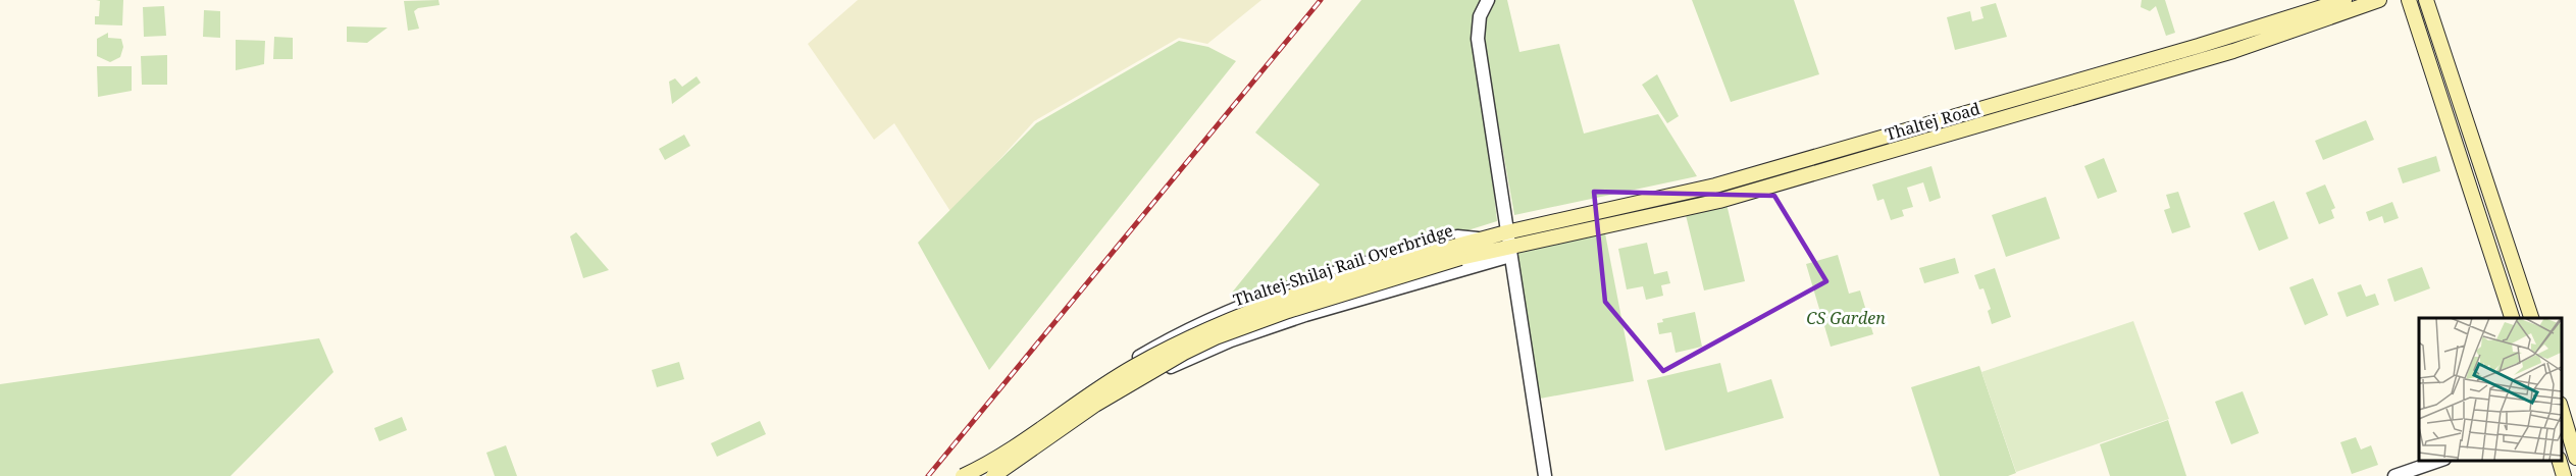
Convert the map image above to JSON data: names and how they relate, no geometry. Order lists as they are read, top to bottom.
{
  "streets": {
    "main road": ["Thaltej Road", "Thaltej-Shilaj Rail Overbridge"]
  },
  "crossings": [
    ["Thaltej Road", "Thaltej-Shilaj Rail Overbridge"]
  ],
  "parks": ["CS Garden"]
}
